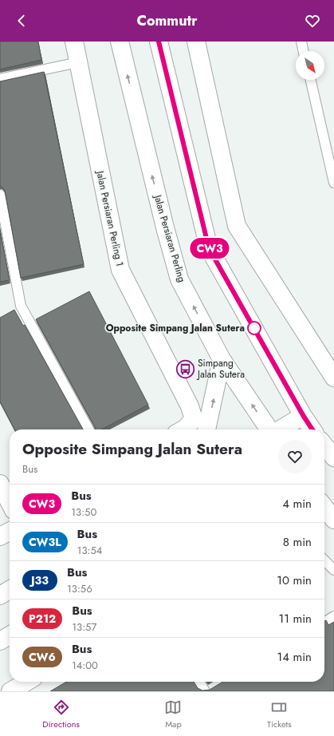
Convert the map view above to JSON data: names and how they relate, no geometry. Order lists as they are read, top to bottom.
{
  "streets": {
    "main road": ["Jalan Persiaran Perling 1", "Jalan Persiaran Perling"]
  },
  "places": {
    "other": ["Opposite Simpang Jalan Sutera"],
    "bus stop": ["Simpang Jalan Sutera"]
  },
  "lines": ["bus line CW3"],
  "north": "bottom right",
  "page": {
    "header": "Commutr",
    "on_map": "CW3",
    "heading": ["Opposite Simpang Jalan Sutera", "Bus"],
    "list": [
      {
        "mark": "CW3",
        "name": "Bus",
        "note": "13:50",
        "value": "4 min"
      },
      {
        "mark": "CW3L",
        "name": "Bus",
        "note": "13:54",
        "value": "8 min"
      },
      {
        "mark": "J33",
        "name": "Bus",
        "note": "13:56",
        "value": "10 min"
      },
      {
        "mark": "P212",
        "name": "Bus",
        "note": "13:57",
        "value": "11 min"
      },
      {
        "mark": "CW6",
        "name": "Bus",
        "note": "14:00",
        "value": "14 min"
      }
    ],
    "tabs": ["Directions", "Map", "Tickets"]
  }
}
